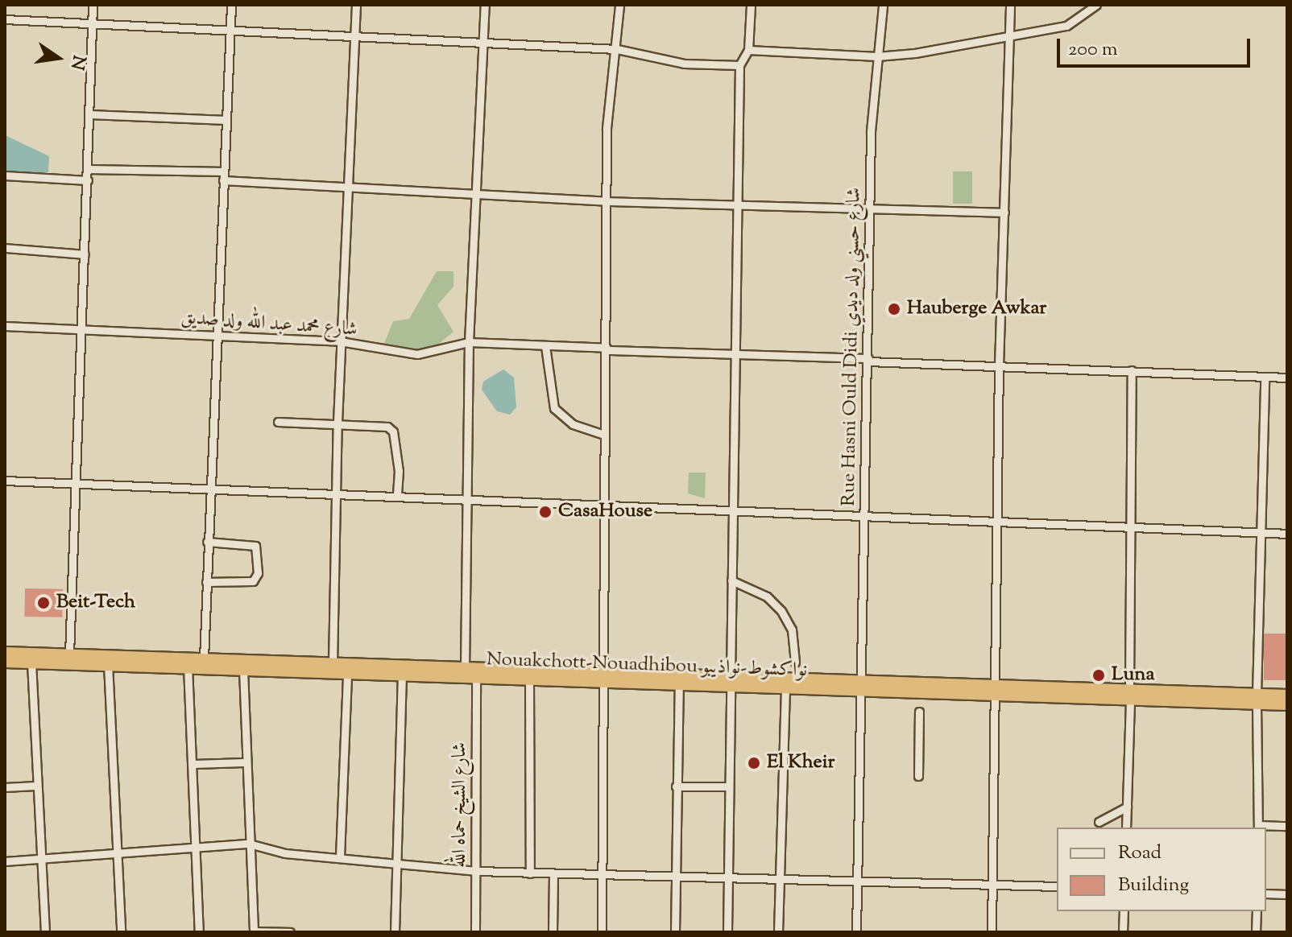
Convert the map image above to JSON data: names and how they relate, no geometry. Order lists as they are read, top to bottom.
{
  "streets": {
    "highway": ["Nouakchott-Nouadhibou نواكشوط-نواذيبو"],
    "street": ["شارع محمد عبد الله ولد صديق", "Rue Hasni Ould Didi شارع حسني ولد ديدي", "شارع الشيخ حماه الله"]
  },
  "crossings": [
    ["شارع محمد عبد الله ولد صديق", "Rue Hasni Ould Didi شارع حسني ولد ديدي"],
    ["Rue Hasni Ould Didi شارع حسني ولد ديدي", "Nouakchott-Nouadhibou نواكشوط-نواذيبو"],
    ["Nouakchott-Nouadhibou نواكشوط-نواذيبو", "شارع الشيخ حماه الله"]
  ],
  "places": [
    "Hauberge Awkar",
    "CasaHouse",
    "Beit-Tech",
    "Luna",
    "El Kheir"
  ],
  "legend": ["Road", "Building"],
  "scale_bar": "200 m",
  "north": "right"
}
